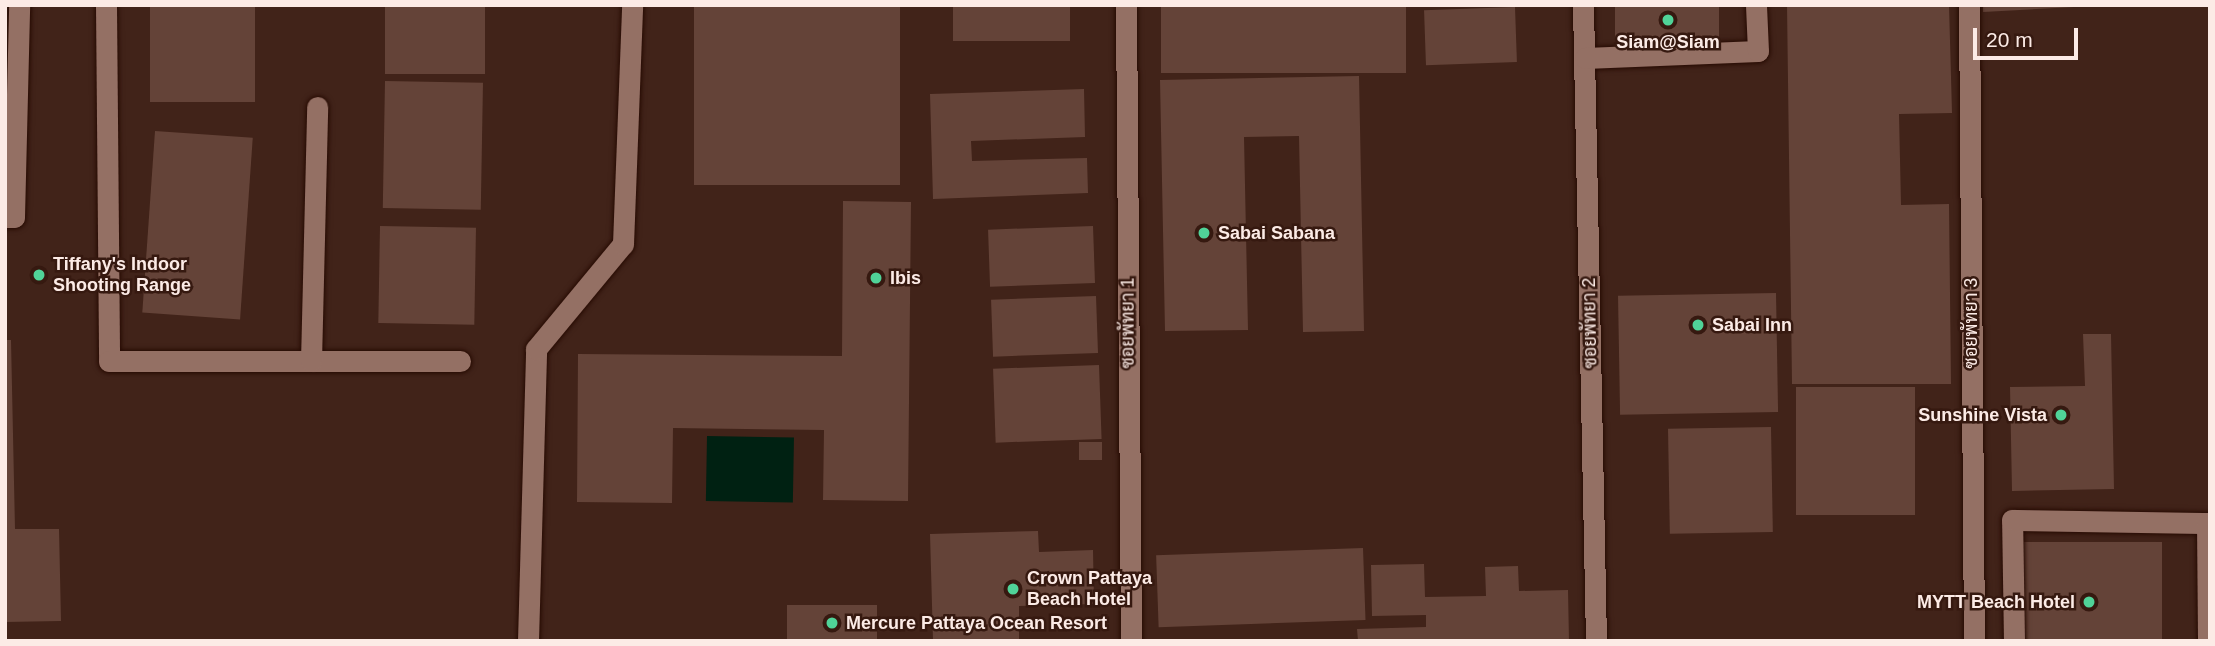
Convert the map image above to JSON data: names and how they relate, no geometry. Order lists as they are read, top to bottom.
{
  "streets": {
    "street": ["ซอยพัทยา 1", "ซอยพัทยา 2", "ซอยพัทยา 3"]
  },
  "places": [
    "Siam@Siam",
    "Sabai Sabana",
    "Tiffany's Indoor Shooting Range",
    "Ibis",
    "Sabai Inn",
    "Sunshine Vista",
    "Crown Pattaya Beach Hotel",
    "MYTT Beach Hotel",
    "Mercure Pattaya Ocean Resort"
  ],
  "scale_bar": "20 m"
}
